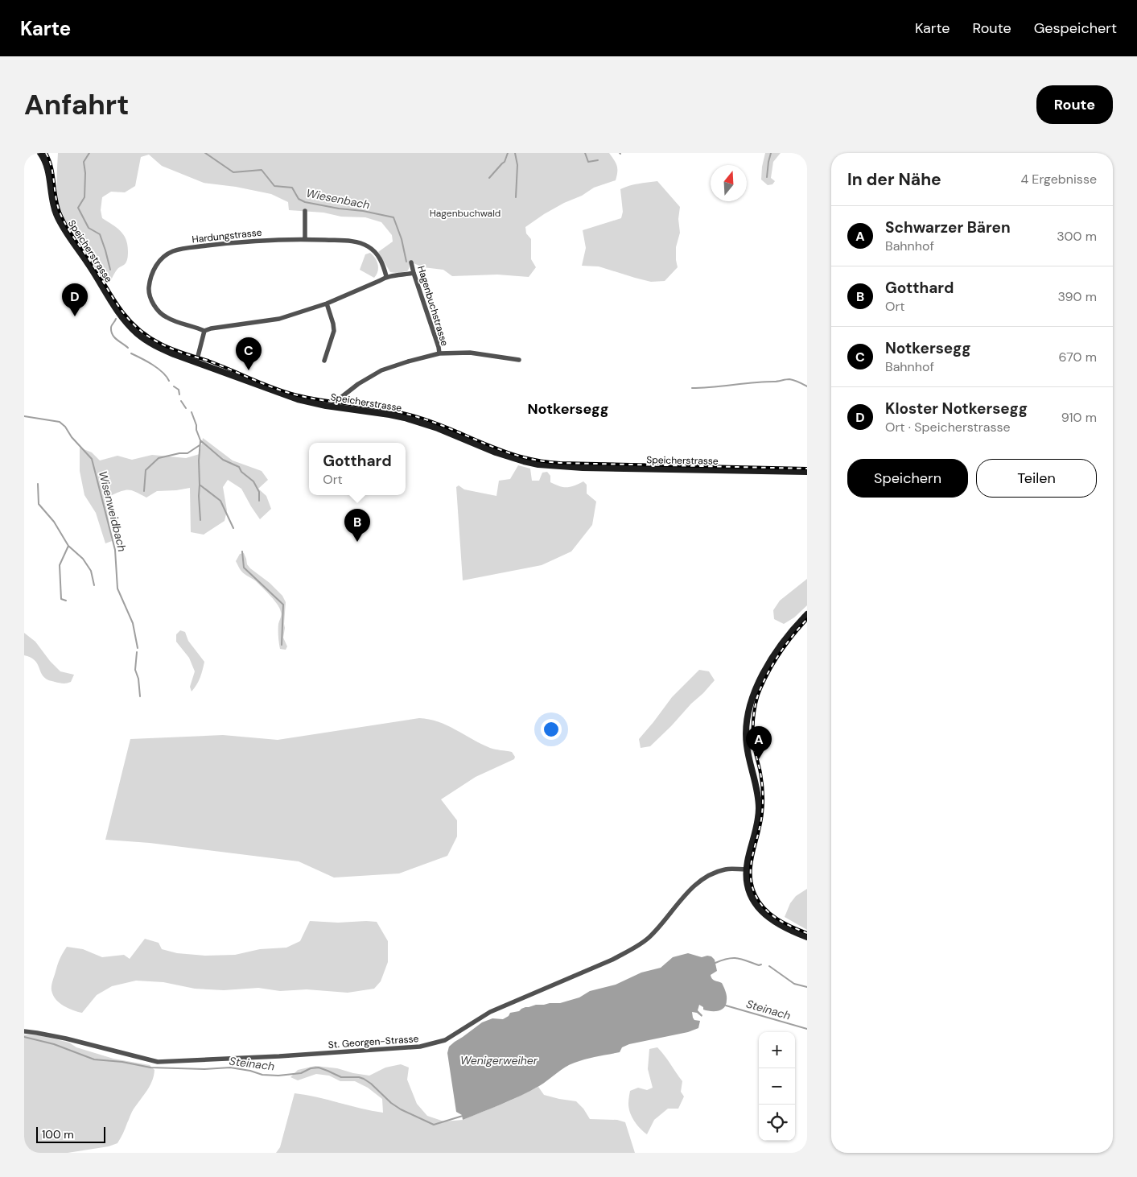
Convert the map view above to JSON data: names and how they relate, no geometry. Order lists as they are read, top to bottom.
{
  "streets": {
    "main road": ["Speicherstrasse"],
    "street": ["Hardungstrasse", "Hagenbuchstrasse", "St. Georgen-Strasse"]
  },
  "crossings": [
    ["Hardungstrasse", "Hagenbuchstrasse"]
  ],
  "districts": ["Notkersegg"],
  "water": [
    "Wiesenbach",
    "Wisenweidbach",
    "Steinach",
    "Wenigerweiher"
  ],
  "parks": ["Hagenbuchwald"],
  "scale_bar": "100 m",
  "north": "top",
  "page": {
    "header": "Karte",
    "nav": ["Karte", "Route", "Gespeichert"],
    "buttons": [
      "Route",
      ["Speichern", "Teilen"]
    ],
    "title": "Anfahrt",
    "heading": ["In der Nähe", "4 Ergebnisse"],
    "list": [
      {
        "mark": "A",
        "name": "Schwarzer Bären",
        "note": "Bahnhof",
        "value": "300 m"
      },
      {
        "mark": "B",
        "name": "Gotthard",
        "note": "Ort",
        "value": "390 m"
      },
      {
        "mark": "C",
        "name": "Notkersegg",
        "note": "Bahnhof",
        "value": "670 m"
      },
      {
        "mark": "D",
        "name": "Kloster Notkersegg",
        "note": "Ort · Speicherstrasse",
        "value": "910 m"
      }
    ],
    "pins": [
      "D",
      "C",
      "B",
      "A"
    ],
    "popup": ["Gotthard", "Ort"],
    "map_buttons": ["+", "−"],
    "scale": "100 m"
  }
}
